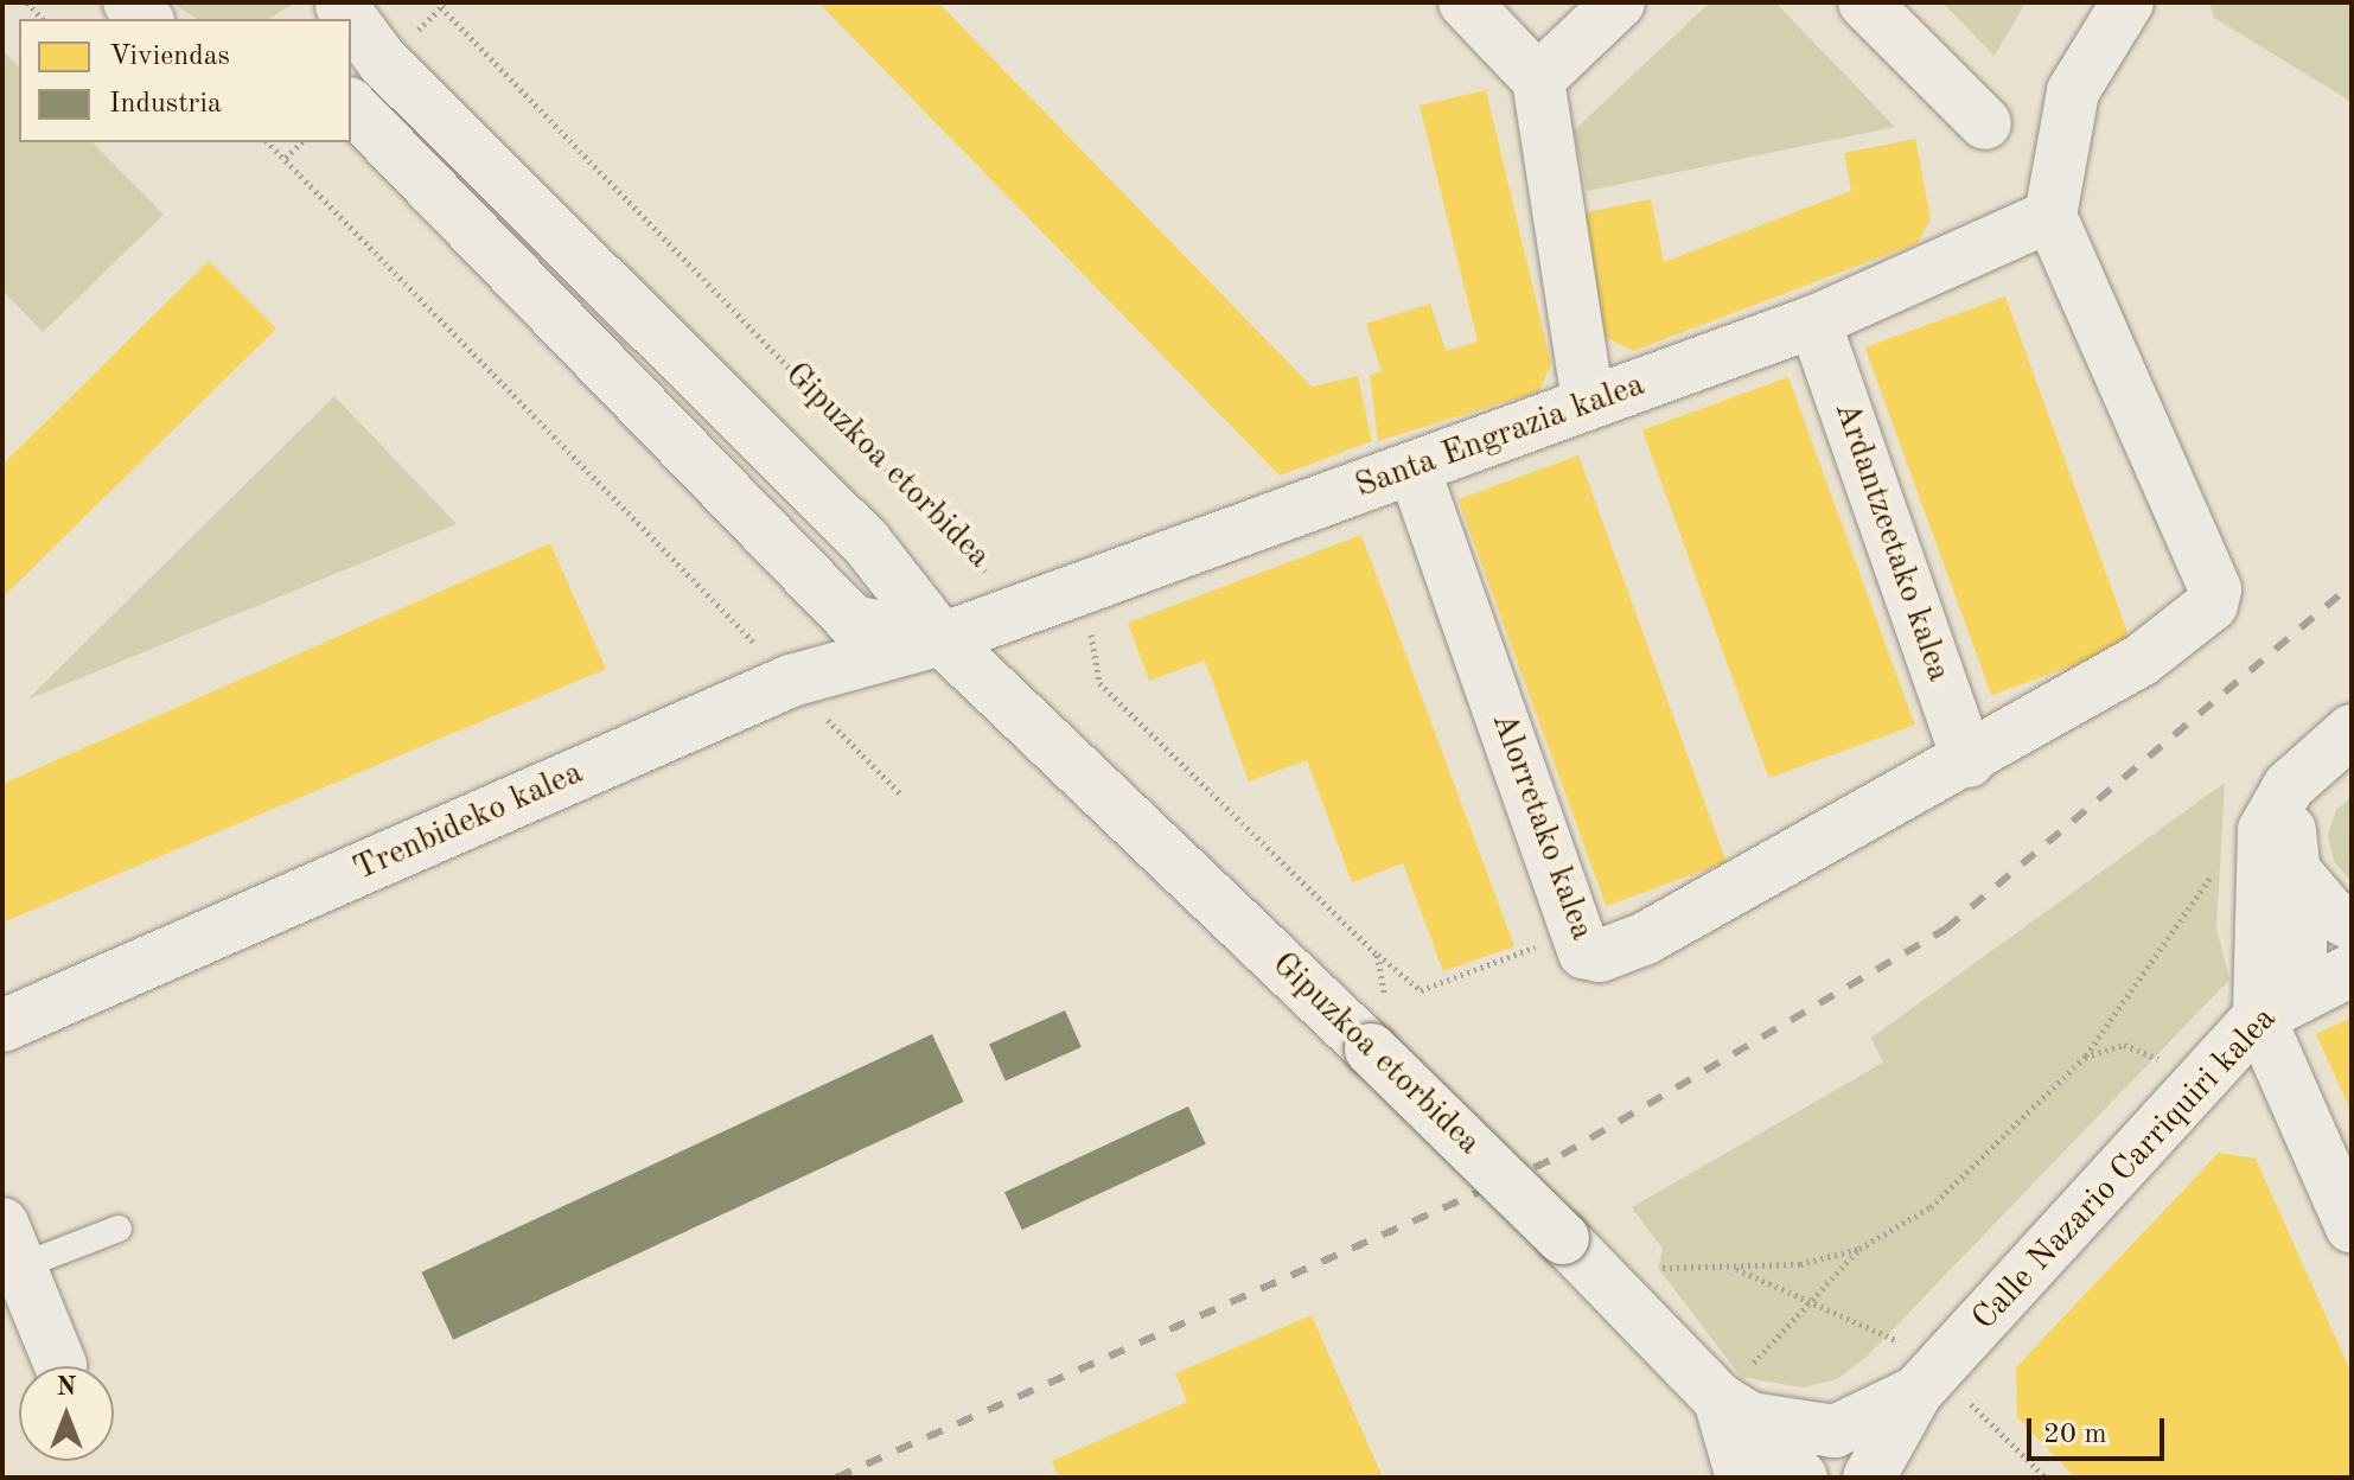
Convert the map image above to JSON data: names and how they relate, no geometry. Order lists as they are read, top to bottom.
{
  "streets": {
    "street": [
      "Santa Engrazia kalea",
      "Gipuzkoa etorbidea",
      "Ardantzeetako kalea",
      "Trenbideko kalea",
      "Alorretako kalea",
      "Calle Nazario Carriquiri kalea"
    ]
  },
  "crossings": [
    ["Santa Engrazia kalea", "Gipuzkoa etorbidea"],
    ["Santa Engrazia kalea", "Ardantzeetako kalea"],
    ["Santa Engrazia kalea", "Trenbideko kalea"],
    ["Santa Engrazia kalea", "Alorretako kalea"],
    ["Gipuzkoa etorbidea", "Trenbideko kalea"],
    ["Gipuzkoa etorbidea", "Calle Nazario Carriquiri kalea"],
    ["Ardantzeetako kalea", "Alorretako kalea"]
  ],
  "legend": ["Viviendas", "Industria"],
  "scale_bar": "20 m",
  "north": "top"
}
